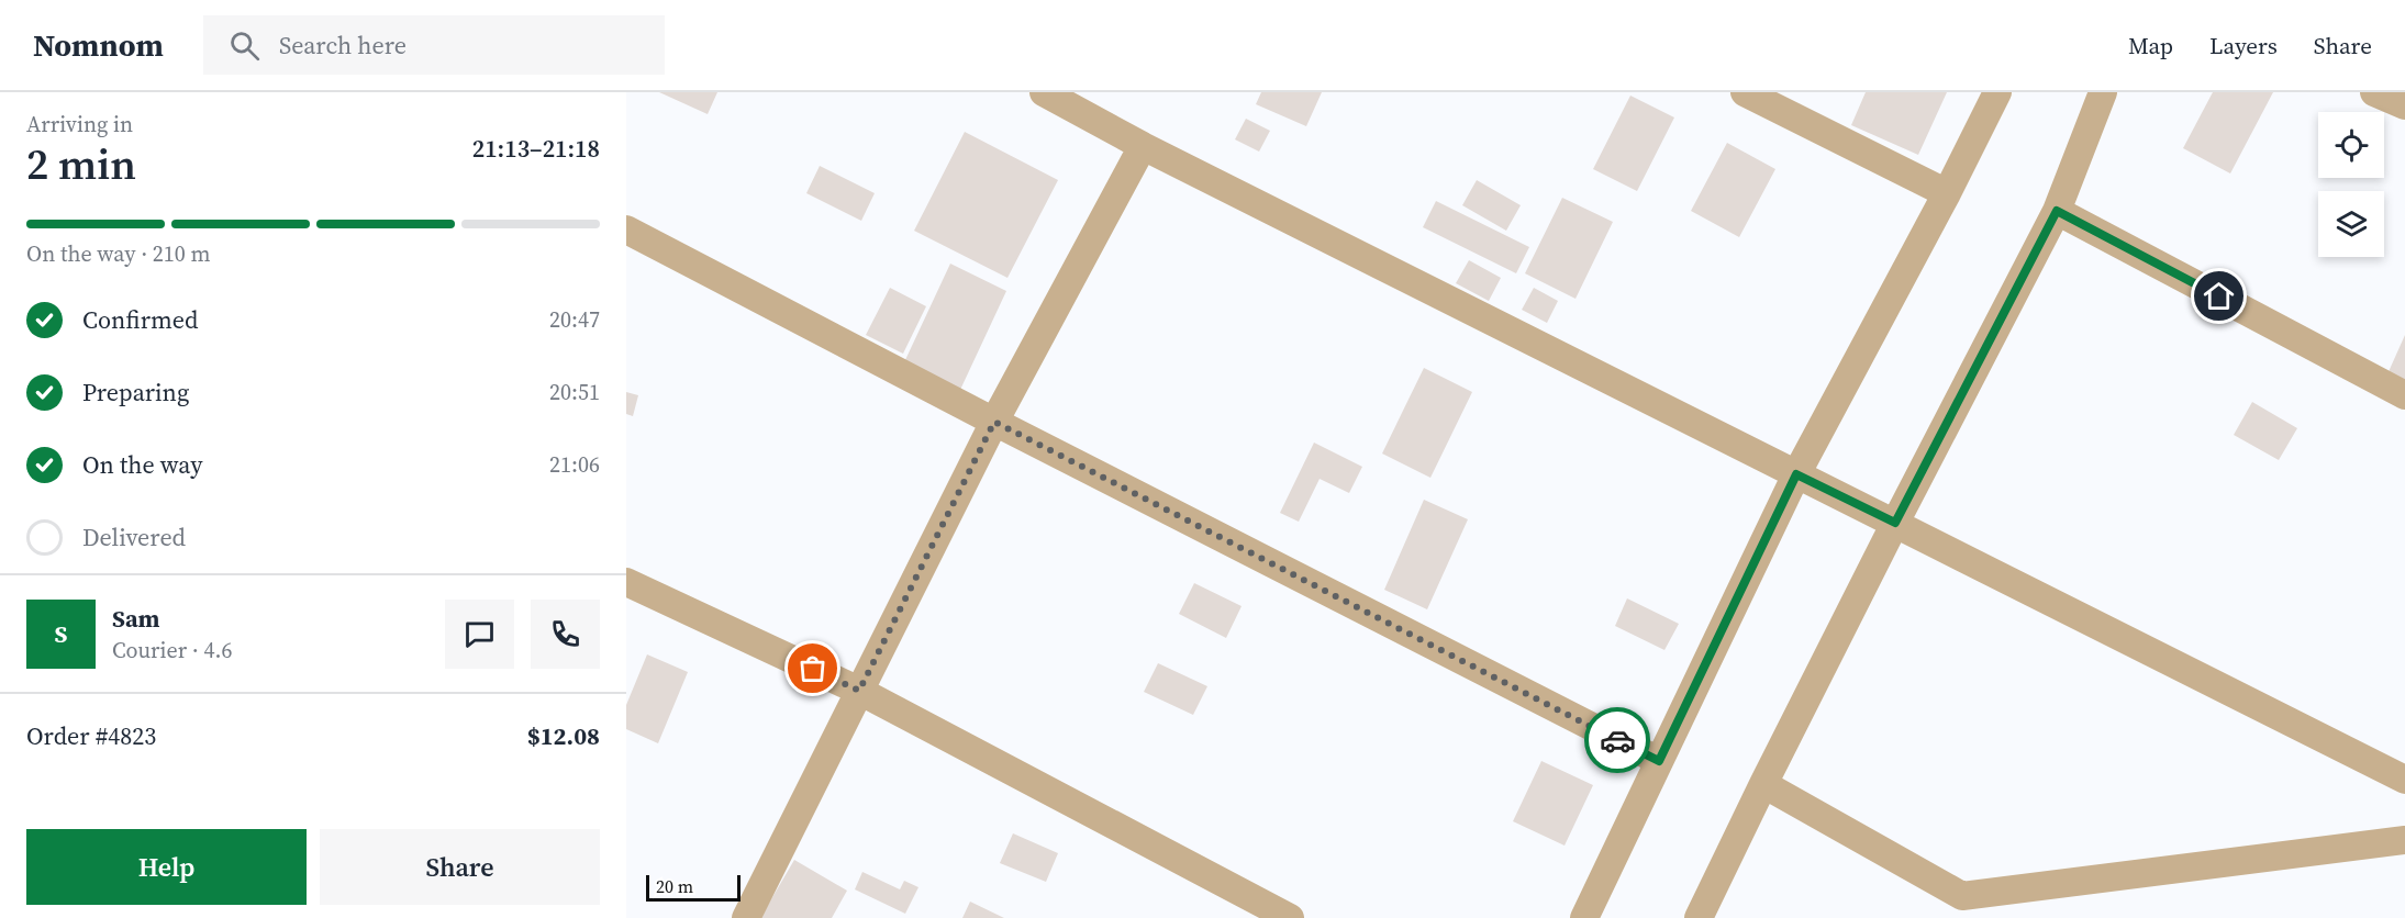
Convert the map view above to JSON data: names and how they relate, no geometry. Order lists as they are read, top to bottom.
{
  "scale_bar": "20 m",
  "page": {
    "header": "Nomnom",
    "search": "Search here",
    "nav": ["Map", "Layers", "Share"],
    "heading": ["2 min", "Arriving in", "21:13–21:18"],
    "panel": [
      "Sam",
      "Courier · 4.6",
      "Order #4823",
      "$12.08"
    ],
    "bar": "On the way · 210 m",
    "list": [
      ["Confirmed", "20:47"],
      ["Preparing", "20:51"],
      ["On the way", "21:06"],
      "Delivered"
    ],
    "round": "S",
    "buttons": ["Help", "Share"],
    "scale": "20 m"
  }
}
